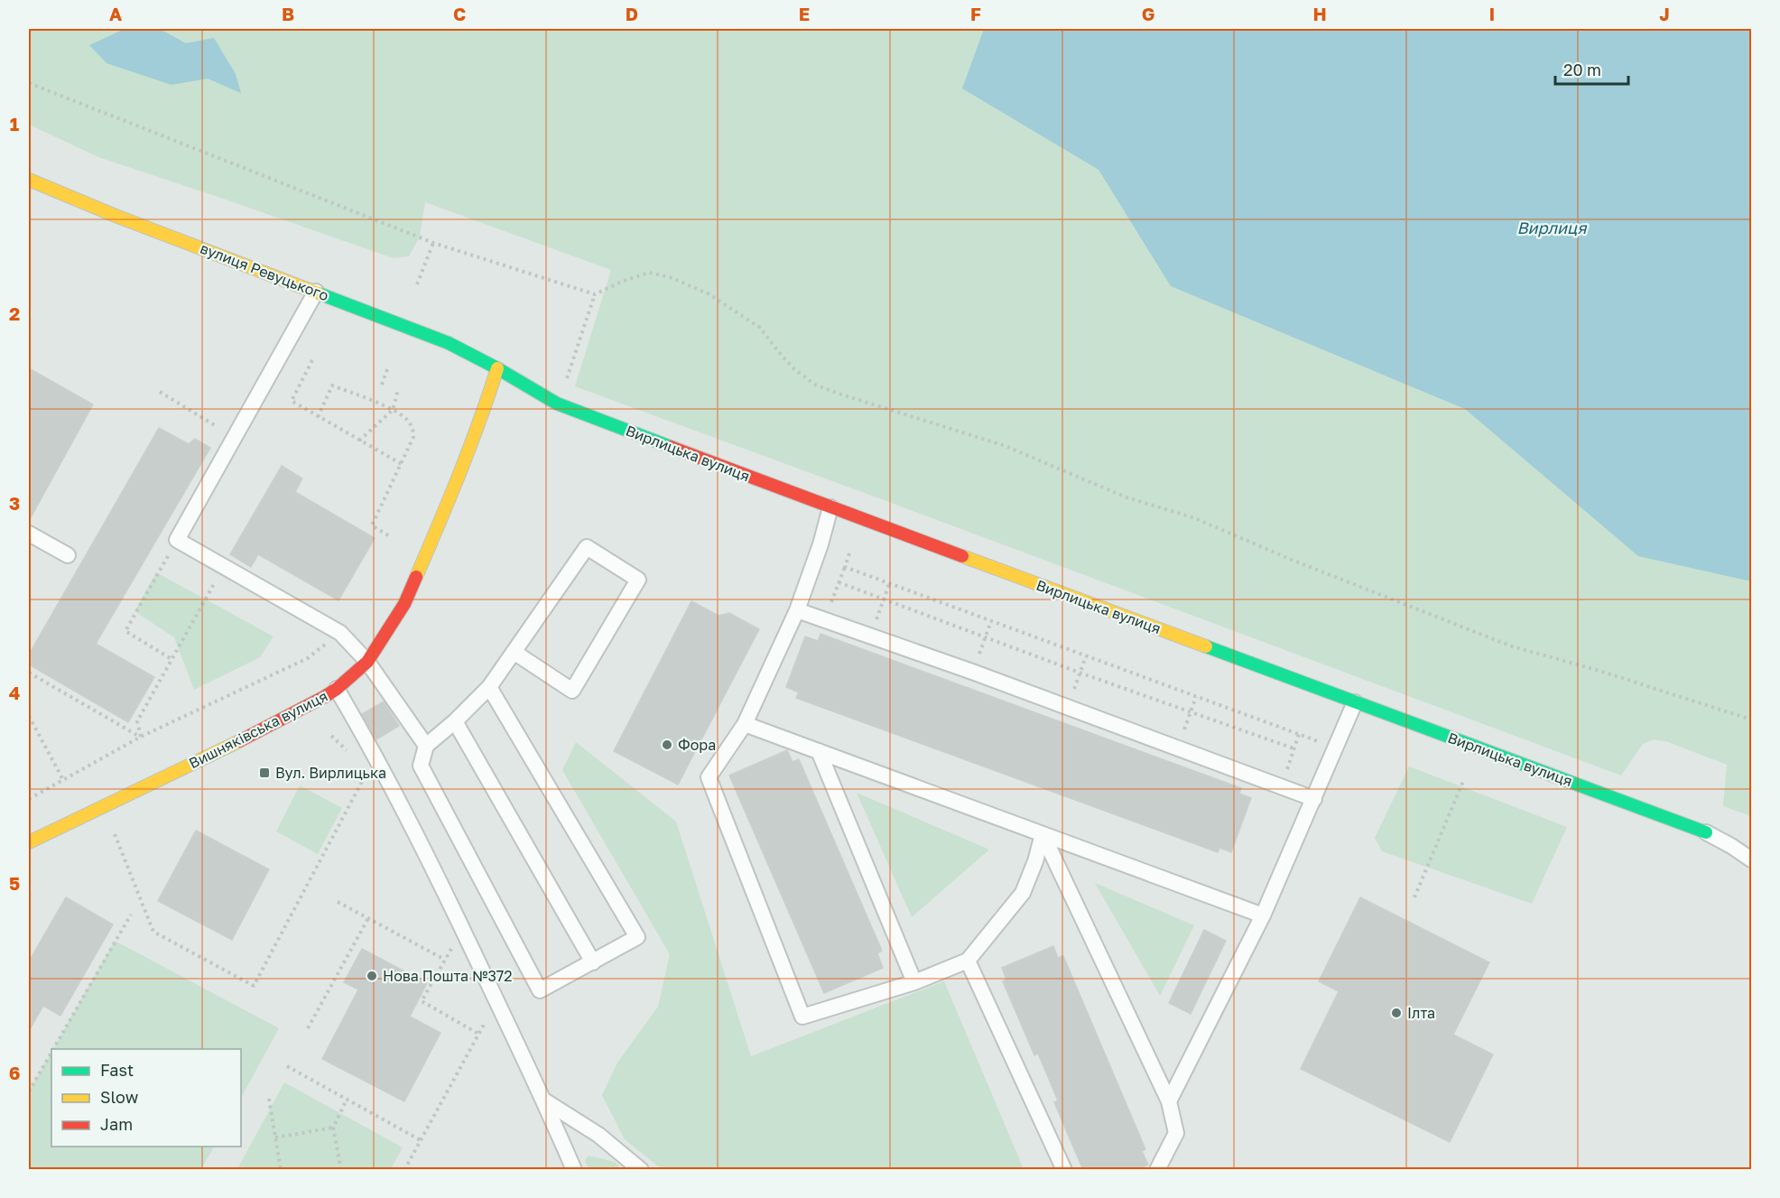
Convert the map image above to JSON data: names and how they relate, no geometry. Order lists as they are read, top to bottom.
{
  "streets": {
    "street": ["вулиця Ревуцького", "Вирлицька вулиця", "Вишняківська вулиця"]
  },
  "crossings": [
    ["вулиця Ревуцького", "Вирлицька вулиця"],
    ["вулиця Ревуцького", "Вишняківська вулиця"],
    ["Вирлицька вулиця", "Вишняківська вулиця"]
  ],
  "water": ["Вирлиця"],
  "places": {
    "other": ["Фора", "Нова Пошта №372", "Ілта"],
    "transit": ["Вул. Вирлицька"]
  },
  "legend": ["Fast", "Slow", "Jam"],
  "scale_bar": "20 m",
  "grid": {
    "columns": [
      "A",
      "B",
      "C",
      "D",
      "E",
      "F",
      "G",
      "H",
      "I",
      "J"
    ],
    "rows": [
      "1",
      "2",
      "3",
      "4",
      "5",
      "6"
    ]
  }
}
